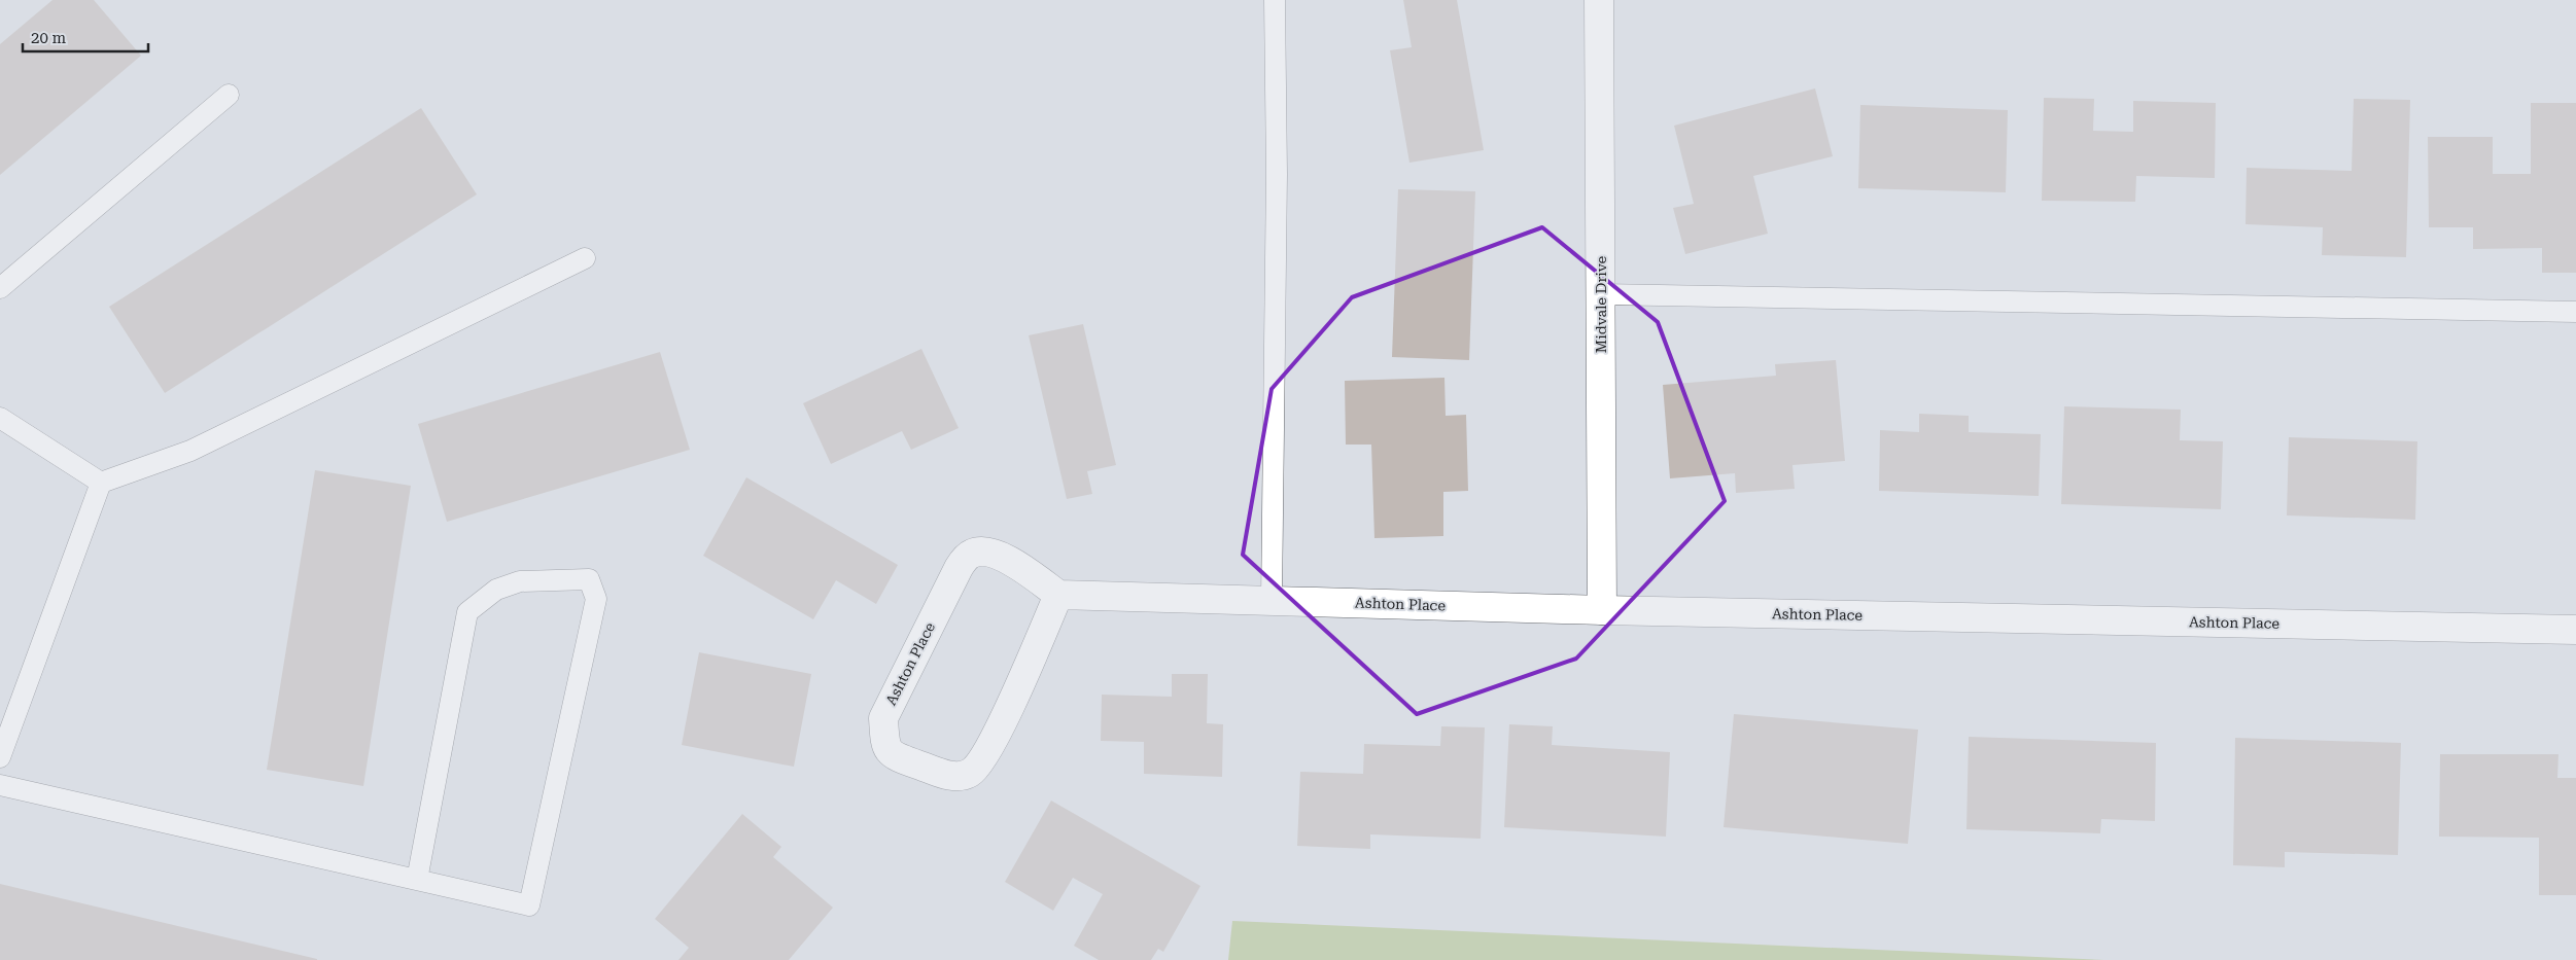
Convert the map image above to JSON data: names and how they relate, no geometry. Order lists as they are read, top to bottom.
{
  "streets": {
    "street": ["Midvale Drive", "Ashton Place"]
  },
  "crossings": [
    ["Midvale Drive", "Ashton Place"]
  ],
  "scale_bar": "20 m"
}
